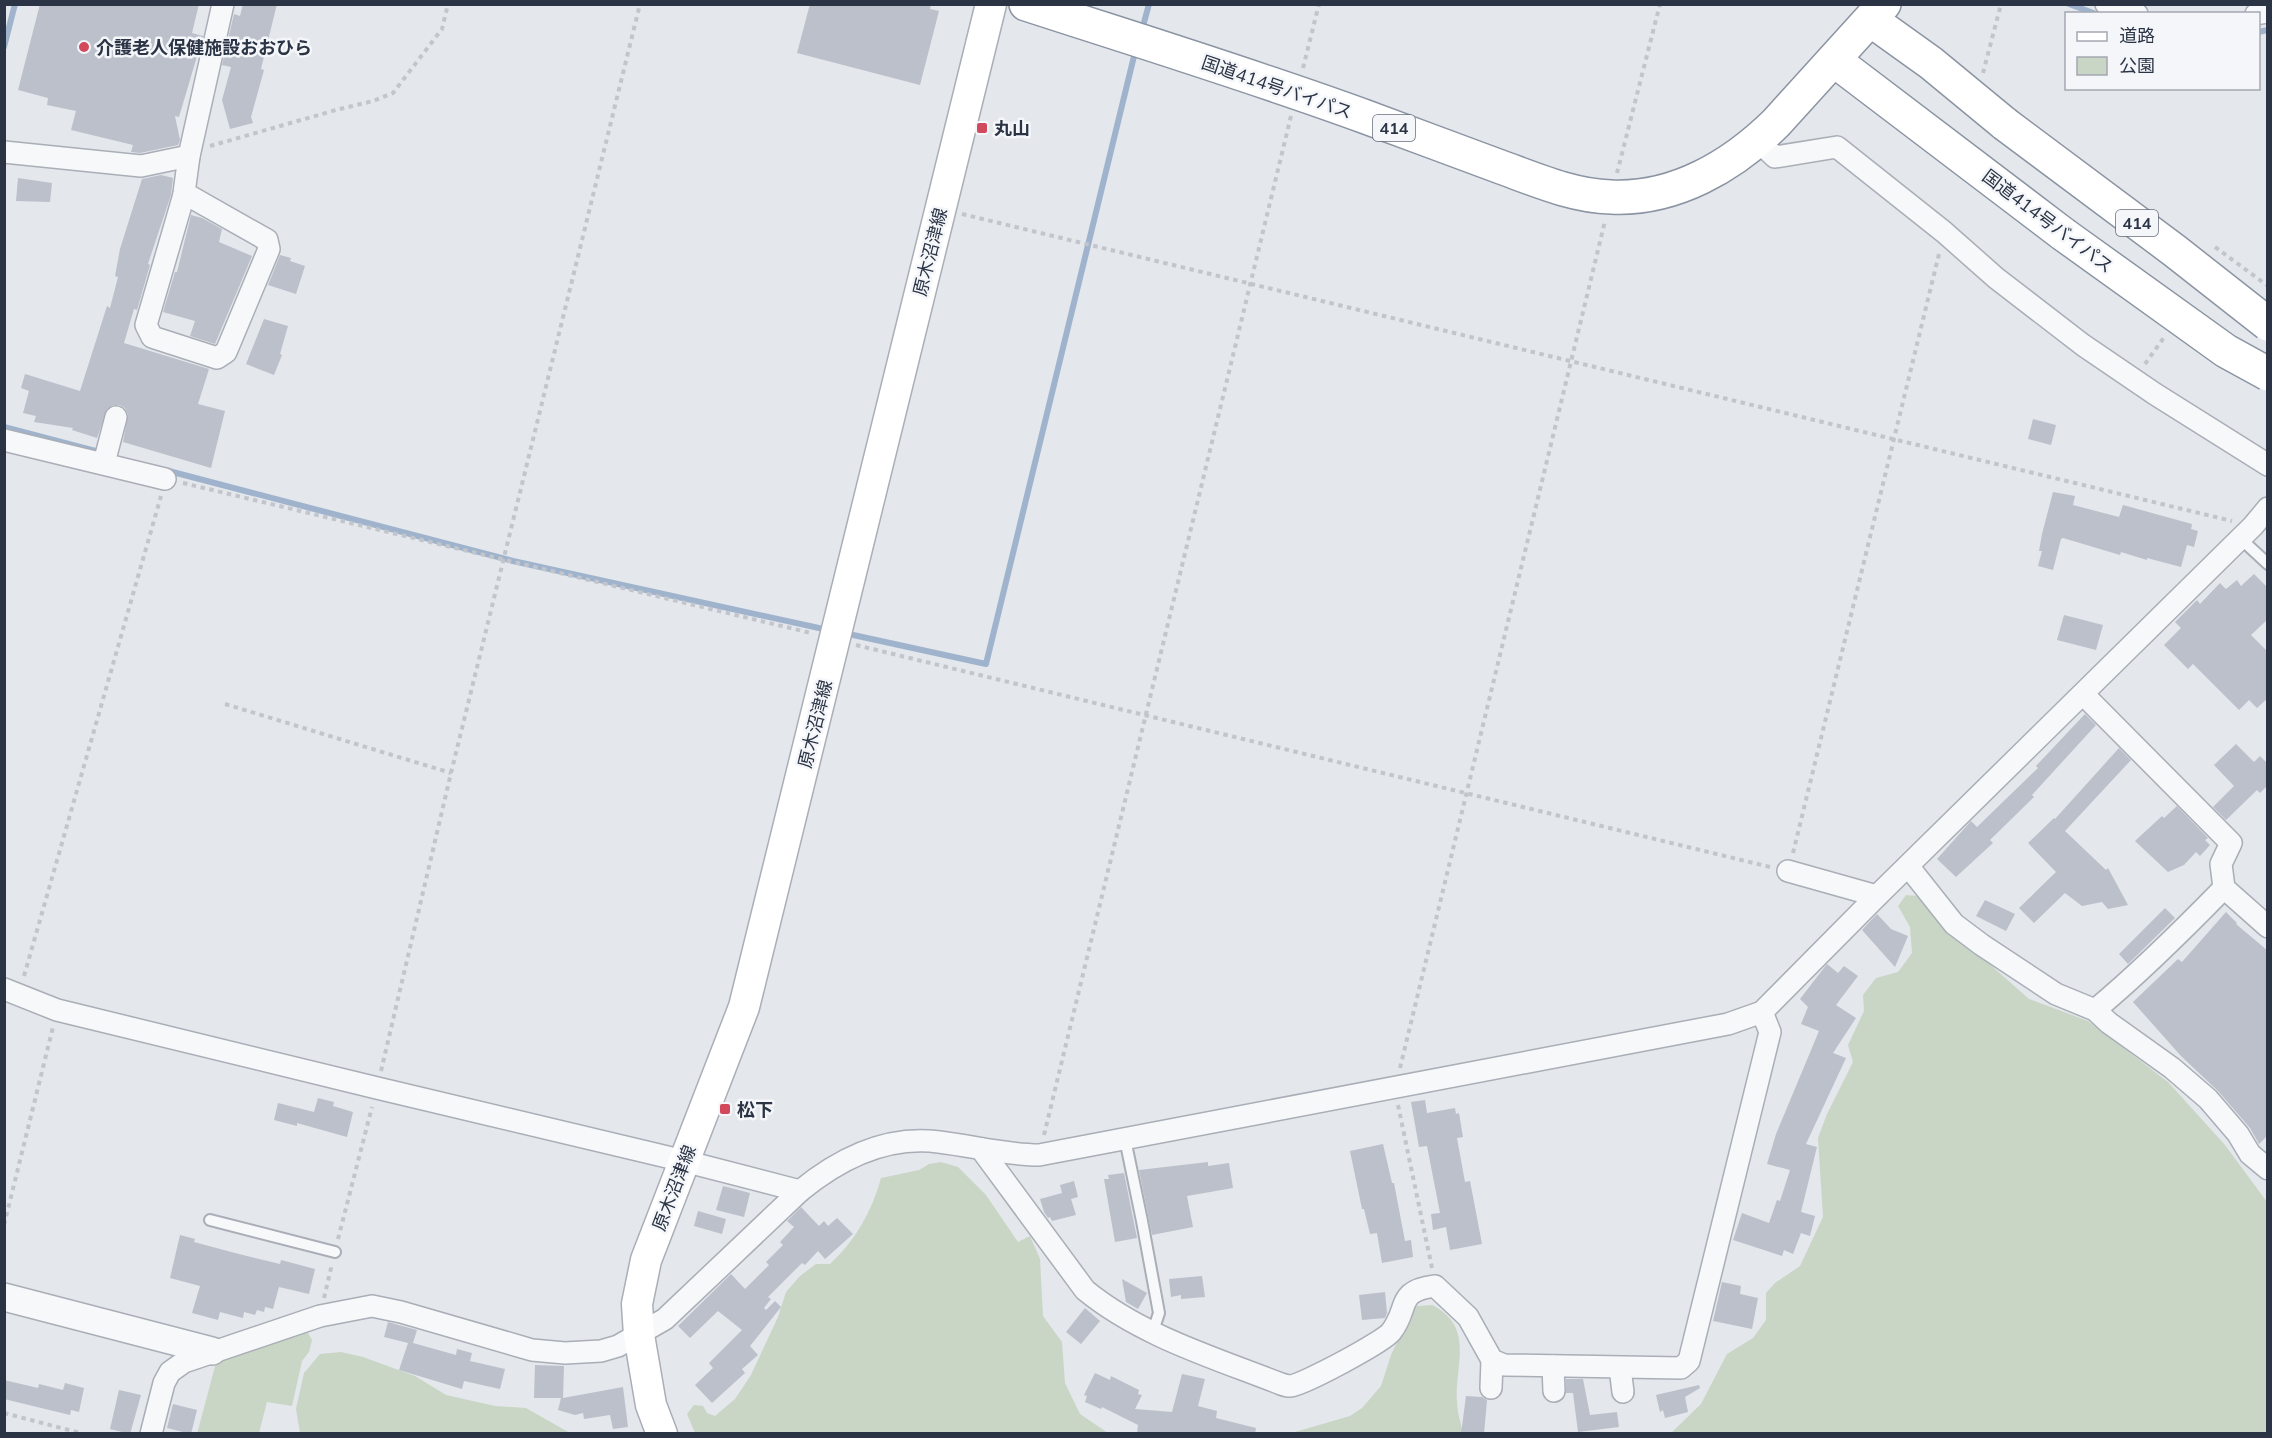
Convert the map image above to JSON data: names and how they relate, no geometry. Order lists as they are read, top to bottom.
{
  "streets": {
    "highway": ["国道414号バイパス", "414"],
    "main road": ["原木沼津線"]
  },
  "places": {
    "other": ["介護老人保健施設おおひら"],
    "transit": ["丸山", "松下"]
  },
  "legend": ["道路", "公園"]
}
